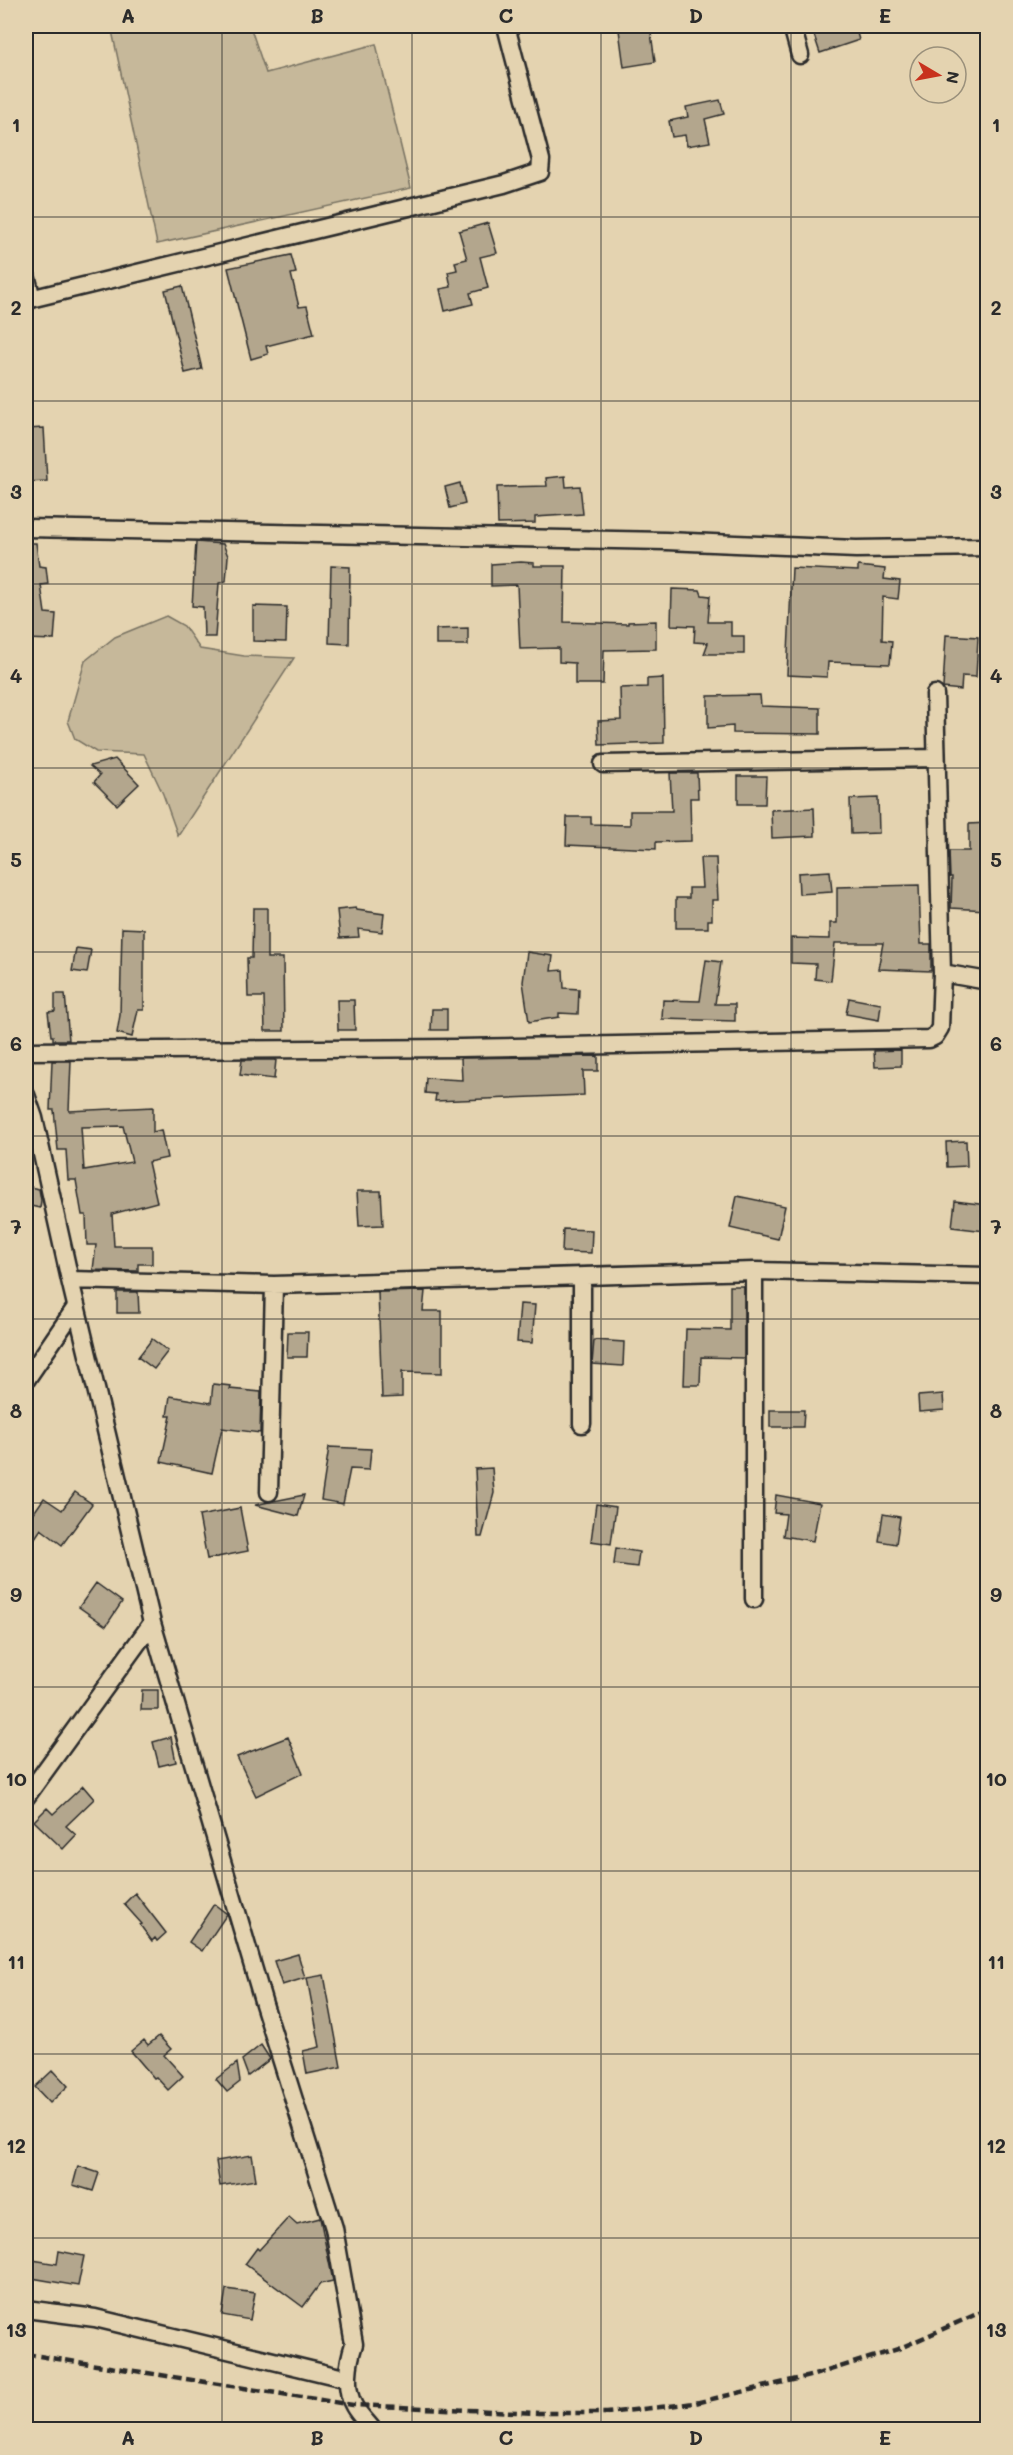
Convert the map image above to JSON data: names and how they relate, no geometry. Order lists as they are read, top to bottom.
{
  "north": "right",
  "grid": {
    "columns": [
      "A",
      "B",
      "C",
      "D",
      "E"
    ],
    "rows": [
      "1",
      "2",
      "3",
      "4",
      "5",
      "6",
      "7",
      "8",
      "9",
      "10",
      "11",
      "12",
      "13"
    ]
  }
}
